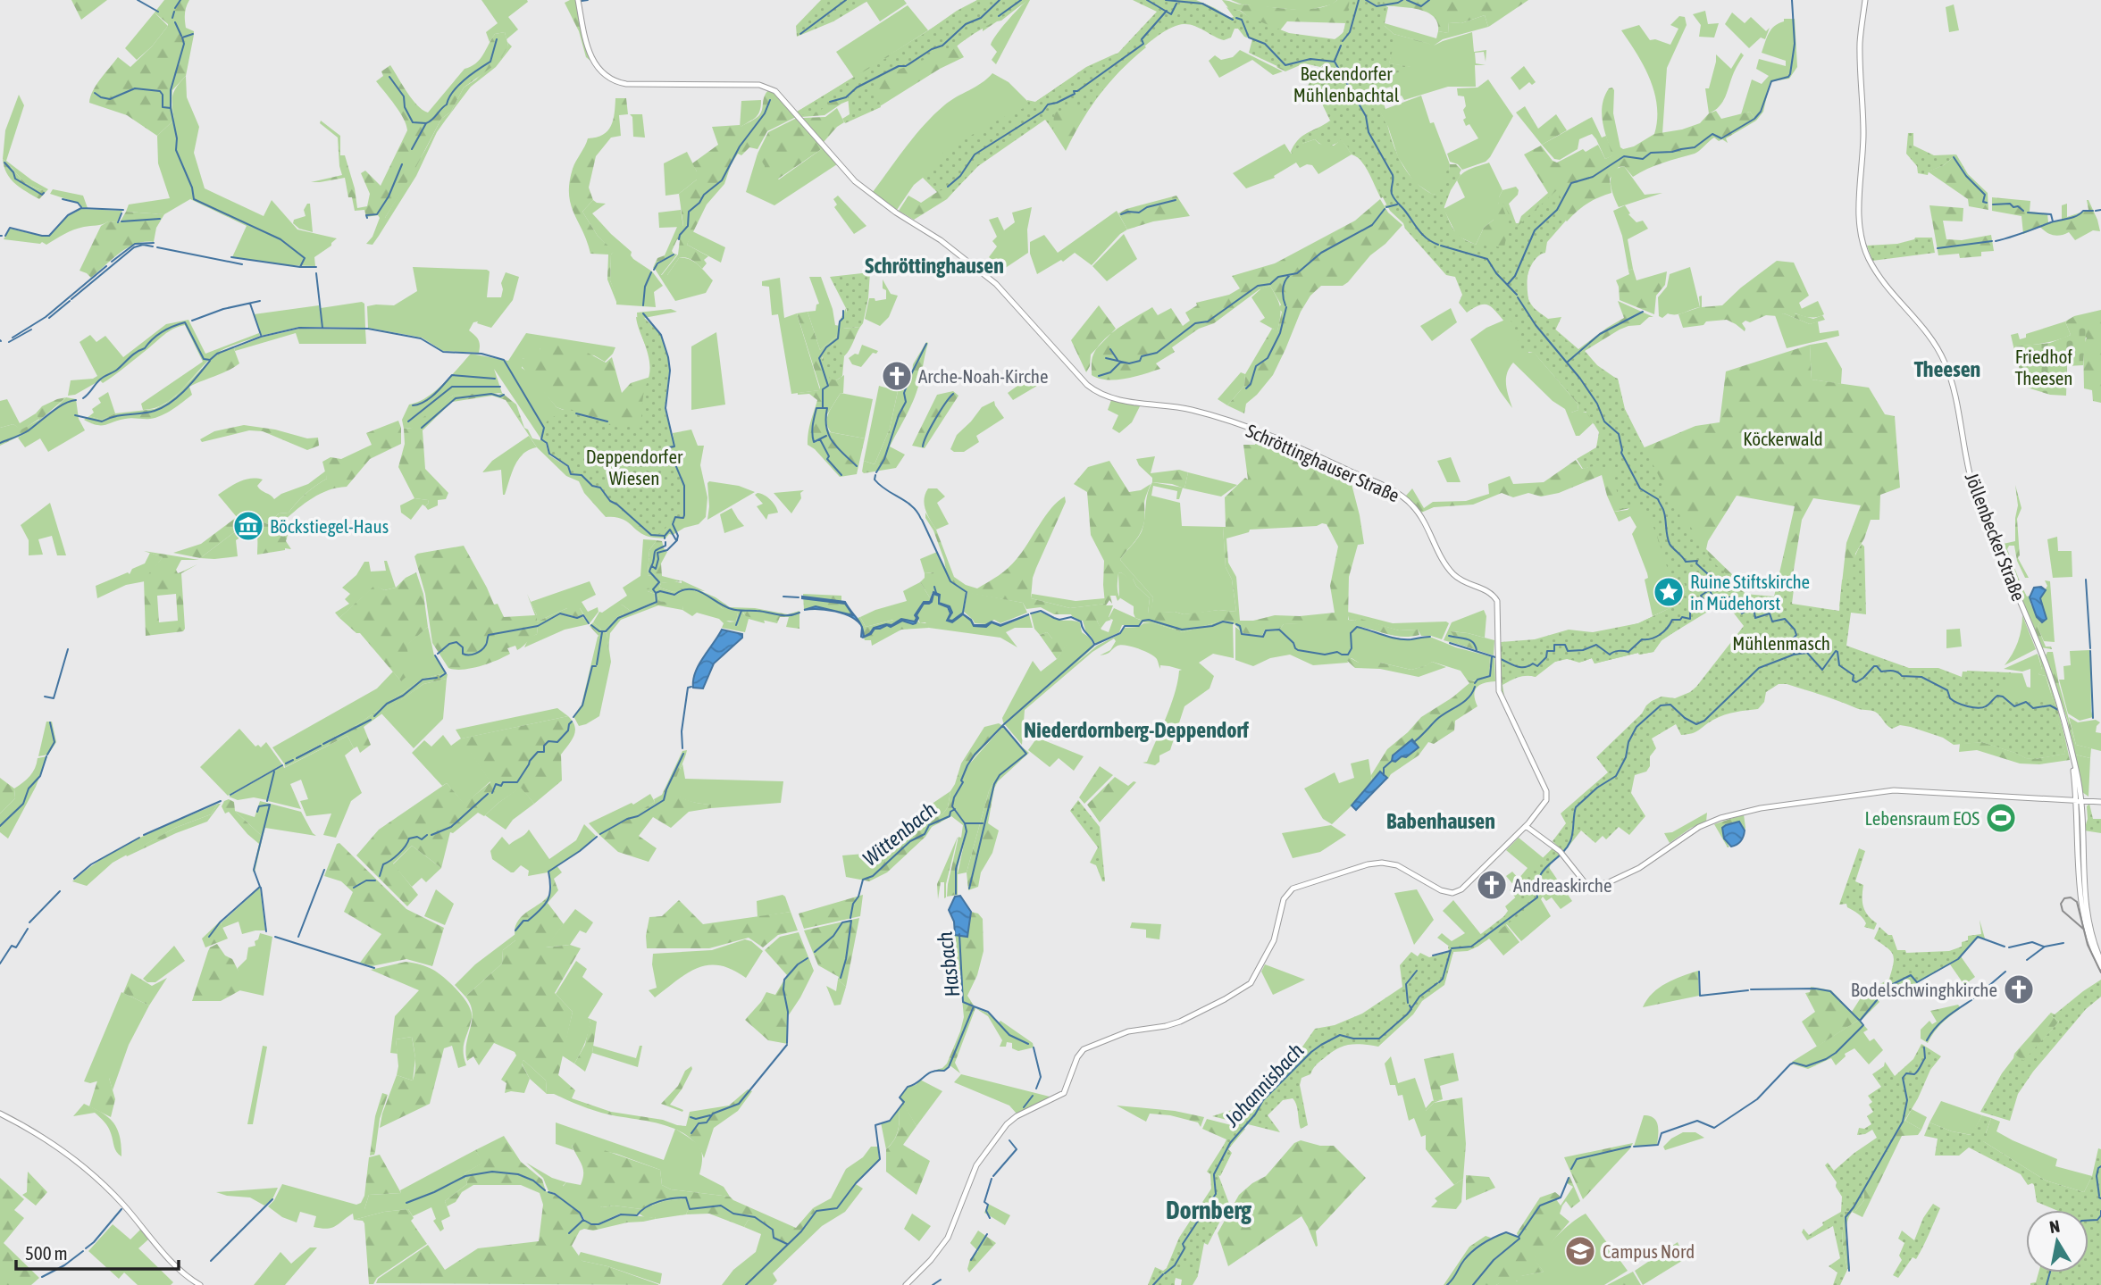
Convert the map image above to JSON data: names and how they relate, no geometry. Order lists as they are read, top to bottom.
{
  "streets": {
    "main road": ["Schröttinghauser Straße", "Jöllenbecker Straße"]
  },
  "districts": [
    "Schröttinghausen",
    "Theesen",
    "Niederdornberg-Deppendorf",
    "Babenhausen",
    "Dornberg"
  ],
  "water": ["Wittenbach", "Hasbach", "Johannisbach"],
  "parks": [
    "Beckendorfer Mühlenbachtal",
    "Friedhof Theesen",
    "Köckerwald",
    "Deppendorfer Wiesen",
    "Mühlenmasch"
  ],
  "places": {
    "church": ["Arche-Noah-Kirche", "Andreaskirche", "Bodelschwinghkirche"],
    "museum": ["Böckstiegel-Haus"],
    "place": ["Ruine Stiftskirche in Müdehorst"],
    "sports": ["Lebensraum EOS"],
    "school or university": ["Campus Nord"]
  },
  "scale_bar": "500 m",
  "north": "top"
}
